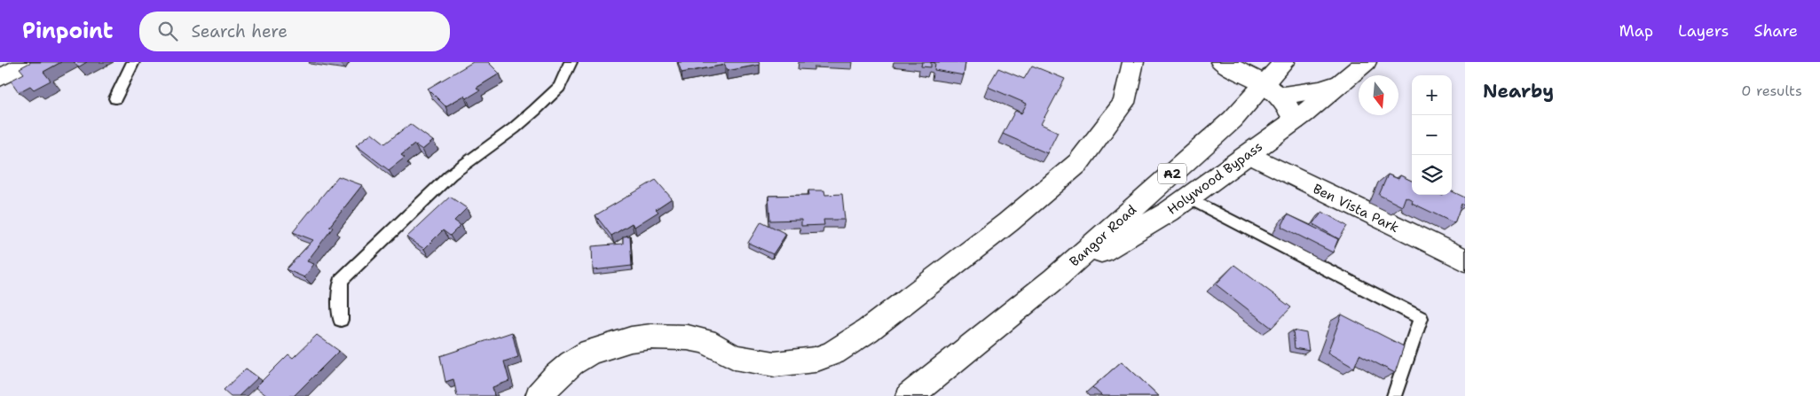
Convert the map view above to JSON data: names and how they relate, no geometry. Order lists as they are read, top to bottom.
{
  "streets": {
    "main road": [
      "A2",
      "Holywood Bypass",
      "Ben Vista Park",
      "Bangor Road"
    ]
  },
  "crossings": [
    ["Holywood Bypass", "Ben Vista Park"],
    ["Holywood Bypass", "Bangor Road"]
  ],
  "north": "bottom",
  "page": {
    "header": "Pinpoint",
    "search": "Search here",
    "nav": ["Map", "Layers", "Share"],
    "heading": ["Nearby", "0 results"],
    "map_buttons": ["+", "−"]
  }
}
